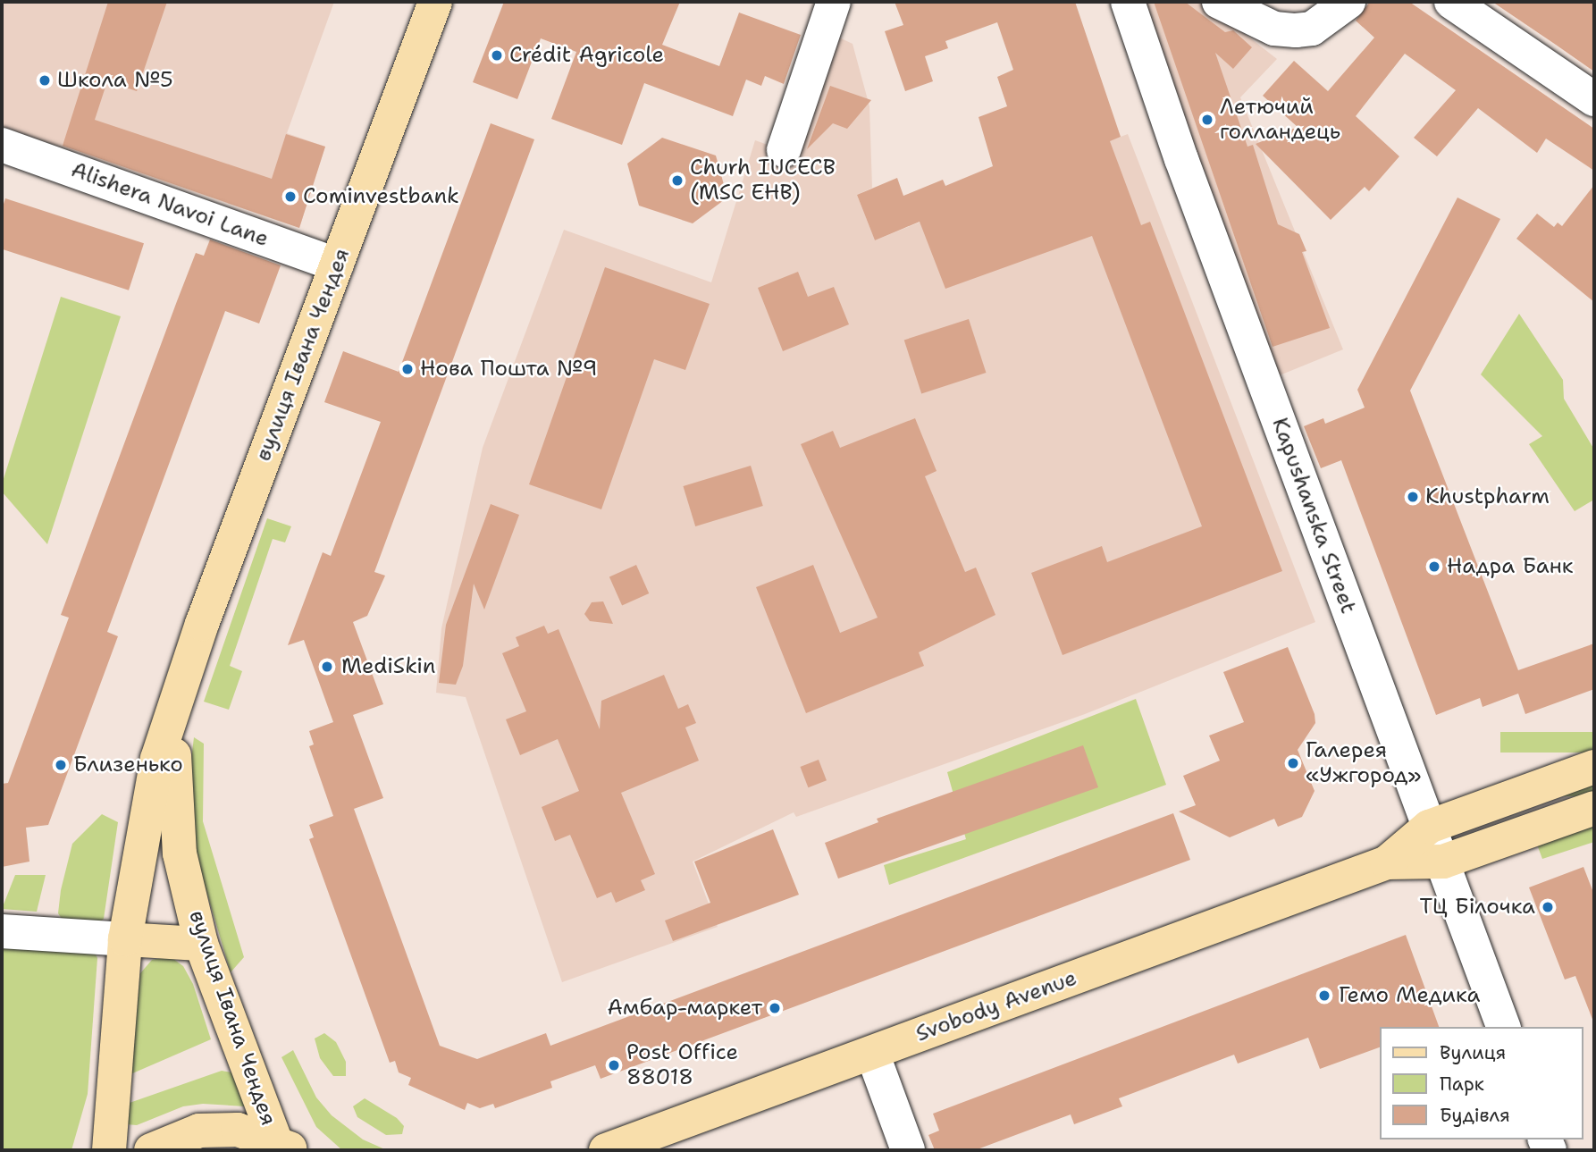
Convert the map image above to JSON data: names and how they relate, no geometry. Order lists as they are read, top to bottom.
{
  "streets": {
    "main road": ["вулиця Івана Чендея", "Svobody Avenue"],
    "street": ["Alishera Navoi Lane", "Kapushanska Street"]
  },
  "crossings": [
    ["Alishera Navoi Lane", "вулиця Івана Чендея"],
    ["Kapushanska Street", "Svobody Avenue"]
  ],
  "places": [
    "Crédit Agricole",
    "Школа №5",
    "Летючий голландець",
    "Churh IUCECB (MSC EHB)",
    "Cominvestbank",
    "Нова Пошта №9",
    "Khustpharm",
    "Надра Банк",
    "MediSkin",
    "Галерея «Ужгород»",
    "Близенько",
    "ТЦ Білочка",
    "Гемо Медика",
    "Амбар-маркет",
    "Post Office 88018"
  ],
  "legend": ["Вулиця", "Парк", "Будівля"]
}
